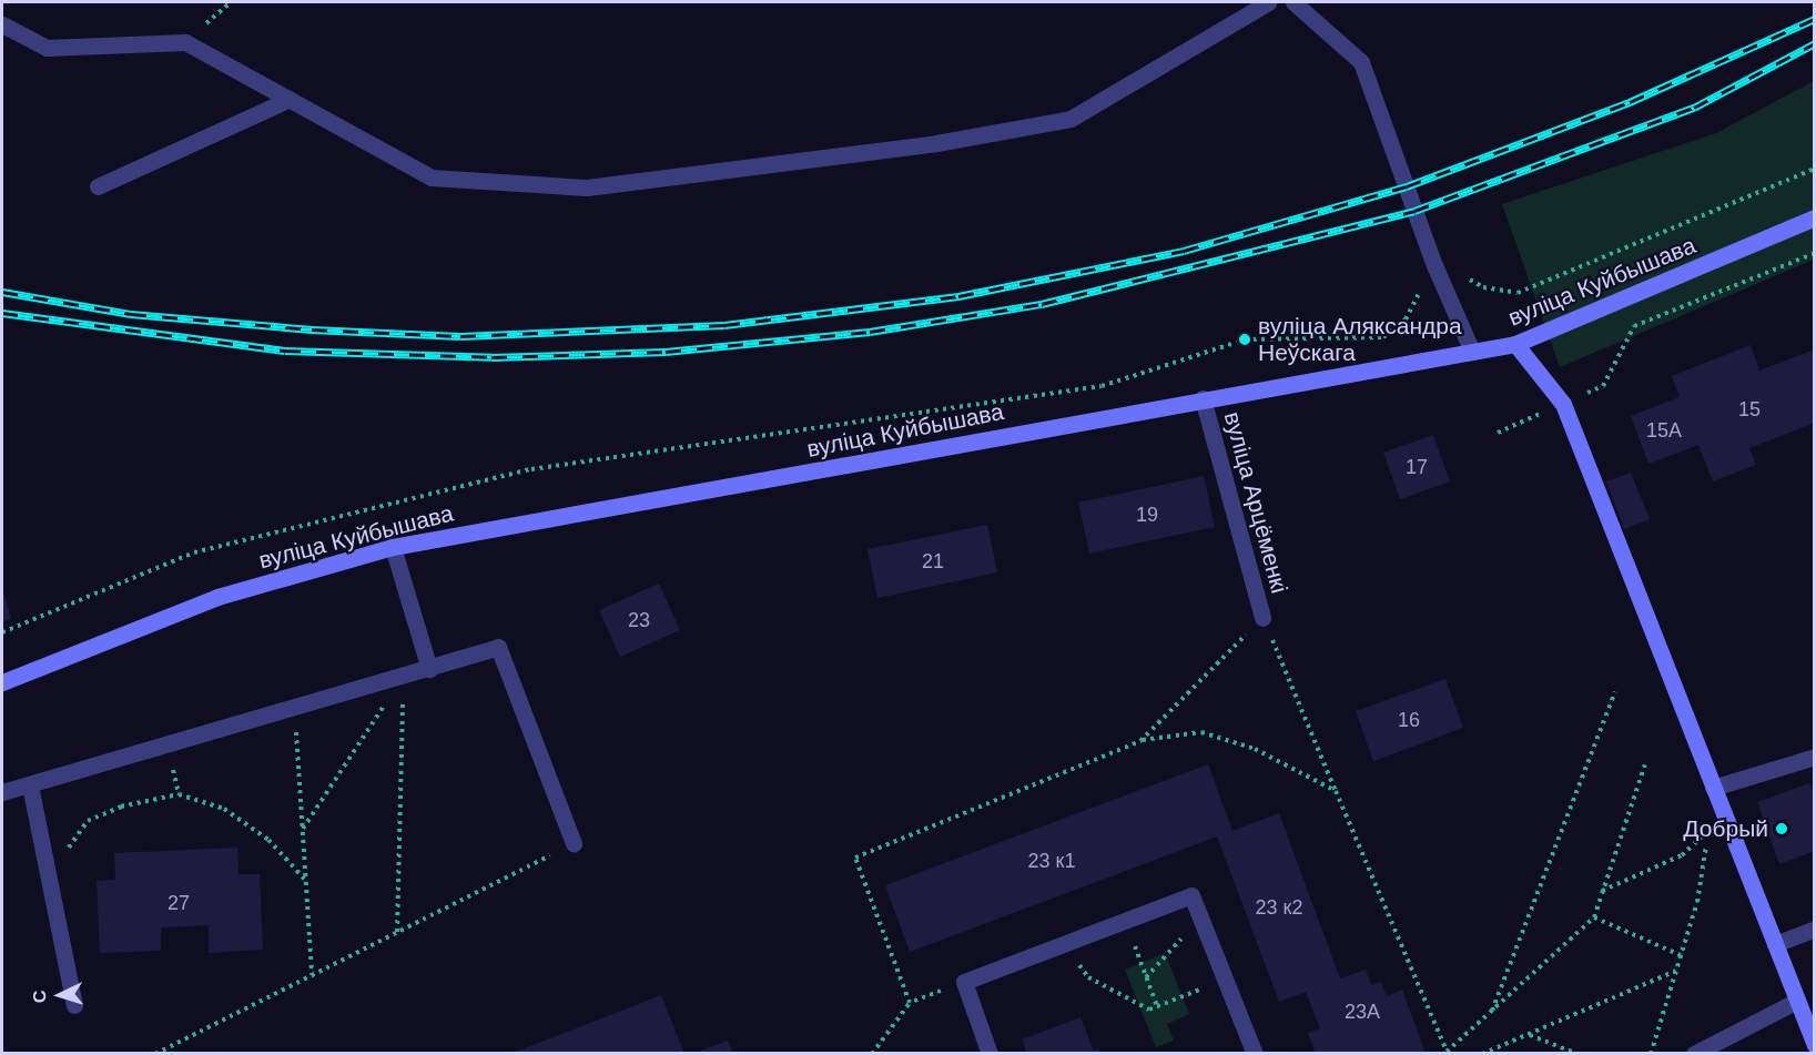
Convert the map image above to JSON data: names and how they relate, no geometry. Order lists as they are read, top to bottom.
{
  "streets": {
    "main road": ["вуліца Куйбышава"],
    "street": ["вуліца Арцёменкі"]
  },
  "crossings": [
    ["вуліца Куйбышава", "вуліца Арцёменкі"]
  ],
  "places": ["вуліца Аляксандра Неўскага", "Добрый"],
  "house_numbers": [
    "15",
    "15А",
    "17",
    "19",
    "21",
    "23",
    "16",
    "23 к1",
    "27",
    "23 к2",
    "23А"
  ],
  "north": "left"
}
